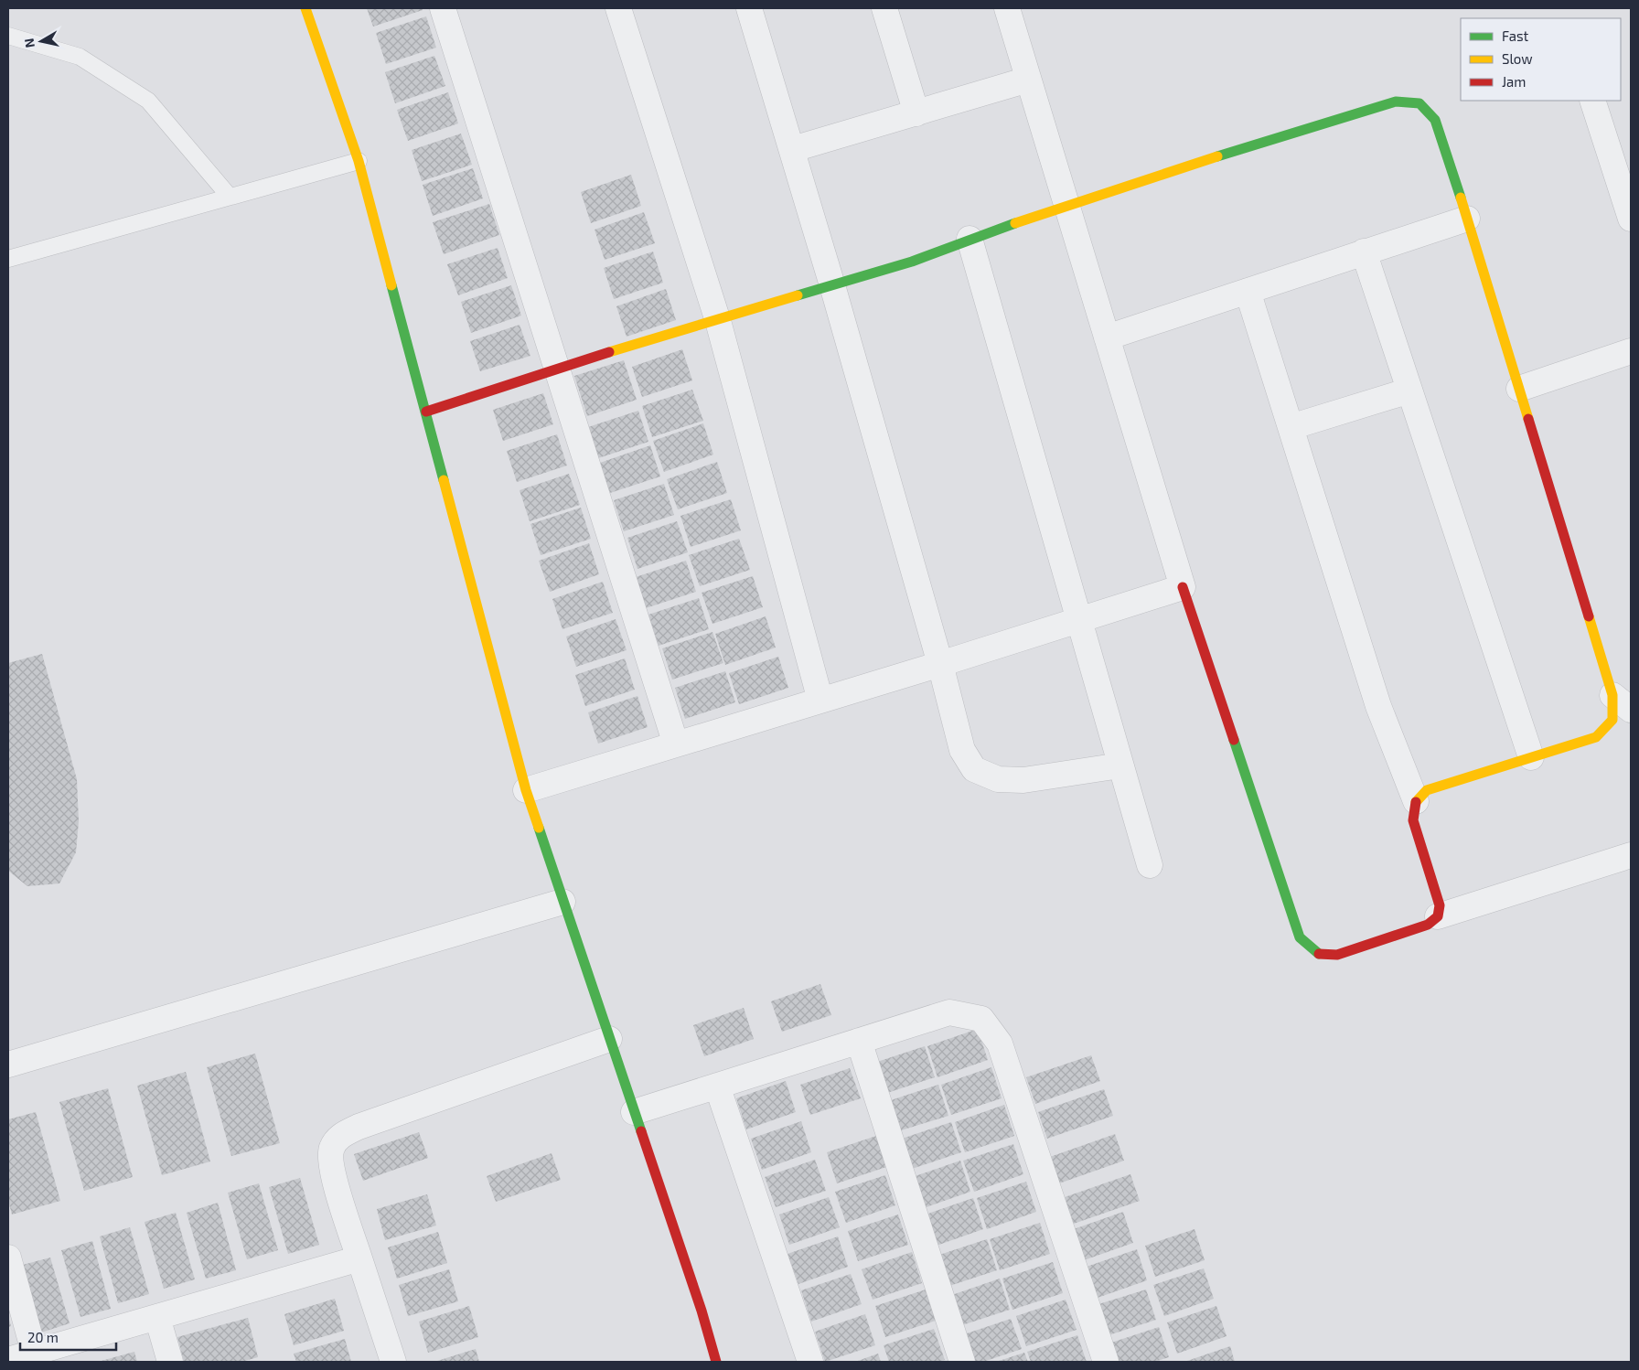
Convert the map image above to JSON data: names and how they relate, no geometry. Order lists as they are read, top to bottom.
{
  "legend": ["Fast", "Slow", "Jam"],
  "scale_bar": "20 m",
  "north": "left"
}
